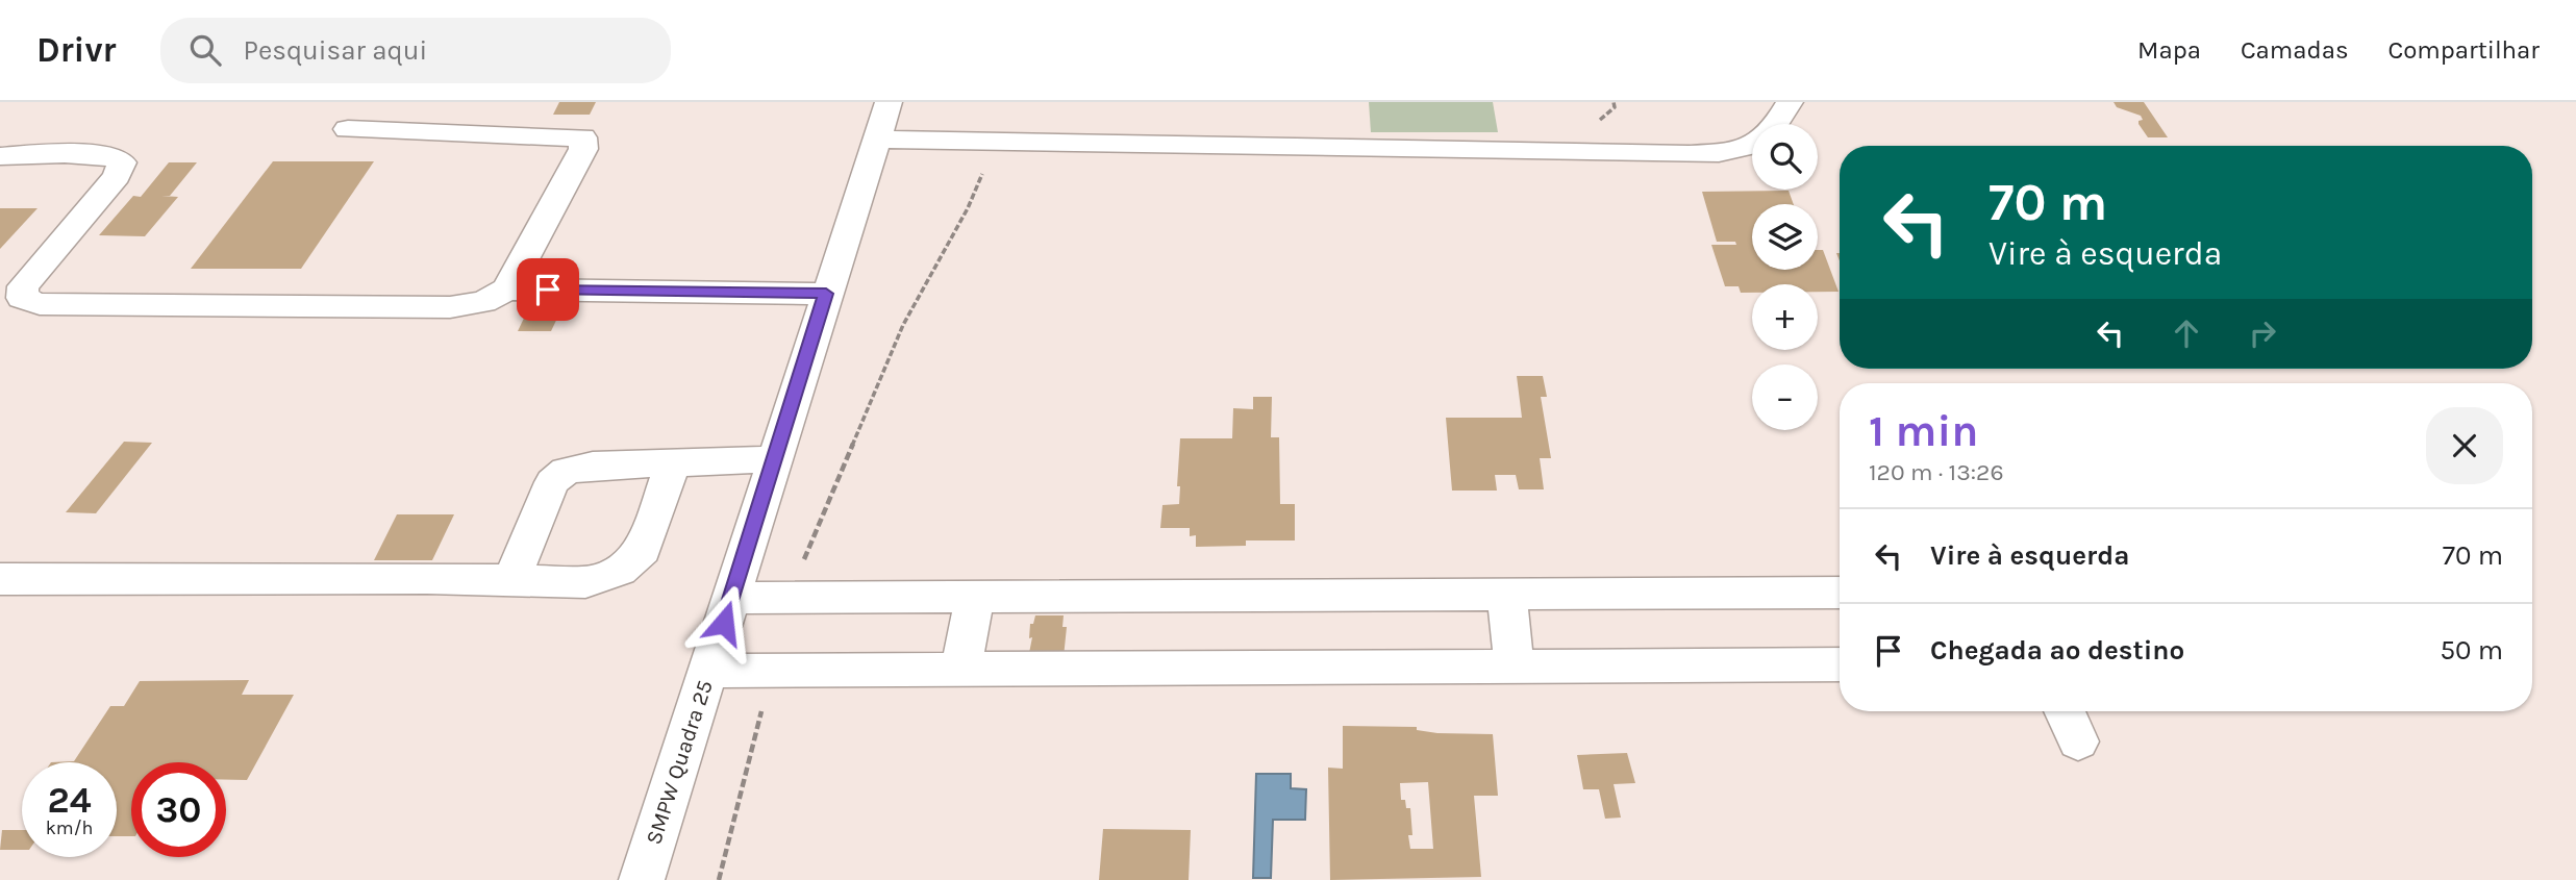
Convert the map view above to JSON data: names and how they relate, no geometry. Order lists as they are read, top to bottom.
{
  "streets": {
    "street": ["SMPW Quadra 25"]
  },
  "page": {
    "header": "Drivr",
    "search": "Pesquisar aqui",
    "nav": ["Mapa", "Camadas", "Compartilhar"],
    "map_buttons": ["+", "−"],
    "turn": ["70 m", "Vire à esquerda"],
    "heading": ["1 min", "120 m · 13:26"],
    "list": [
      {
        "name": "Vire à esquerda",
        "value": "70 m"
      },
      {
        "name": "Chegada ao destino",
        "value": "50 m"
      }
    ],
    "speed": "24 km/h",
    "limit": "30"
  }
}
